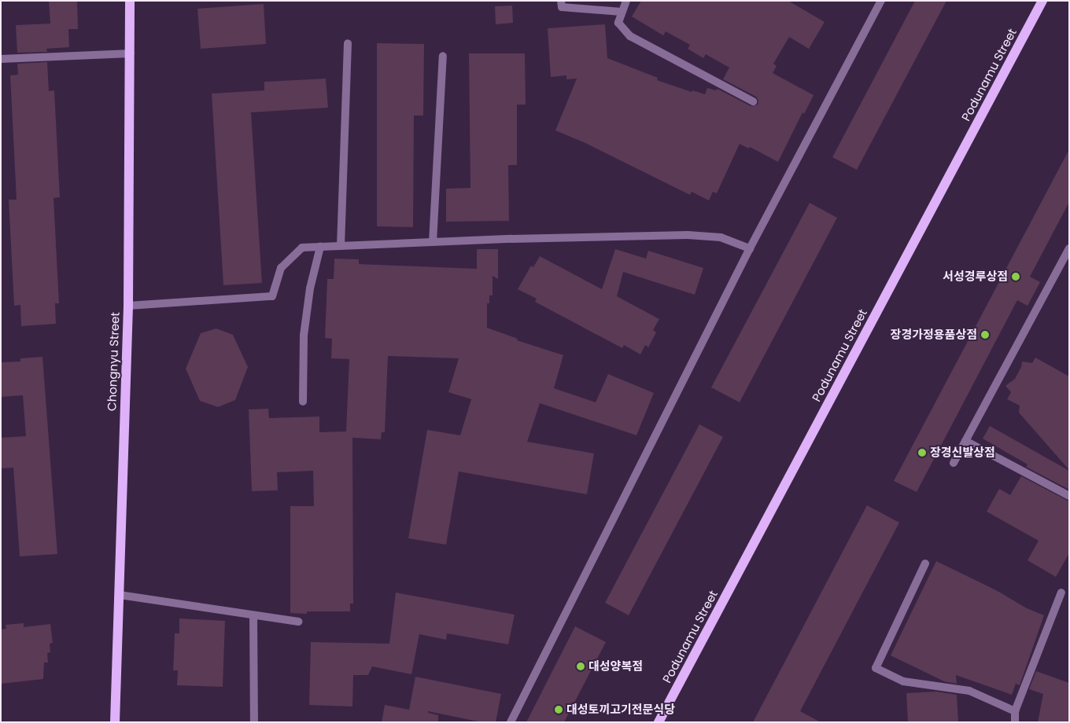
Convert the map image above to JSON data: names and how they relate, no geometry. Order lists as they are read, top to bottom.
{
  "streets": {
    "main road": ["Podunamu Street", "Chongnyu Street"]
  },
  "places": [
    "서성경루상점",
    "장경가정용품상점",
    "장경신발상점",
    "대성양복점",
    "대성토끼고기전문식당"
  ]
}
